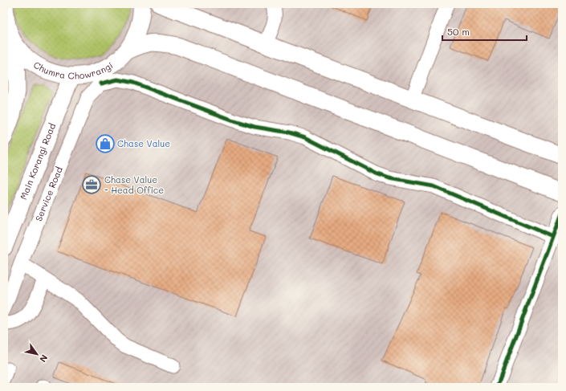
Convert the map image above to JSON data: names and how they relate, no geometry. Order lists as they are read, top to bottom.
{
  "streets": {
    "main road": ["Chumra Chowrangi", "Main Korangi Road"],
    "street": ["Service Road"]
  },
  "crossings": [
    ["Chumra Chowrangi", "Main Korangi Road"],
    ["Chumra Chowrangi", "Service Road"]
  ],
  "places": {
    "shop": ["Chase Value"],
    "office": ["Chase Value - Head Office"]
  },
  "scale_bar": "50 m",
  "north": "bottom right"
}
